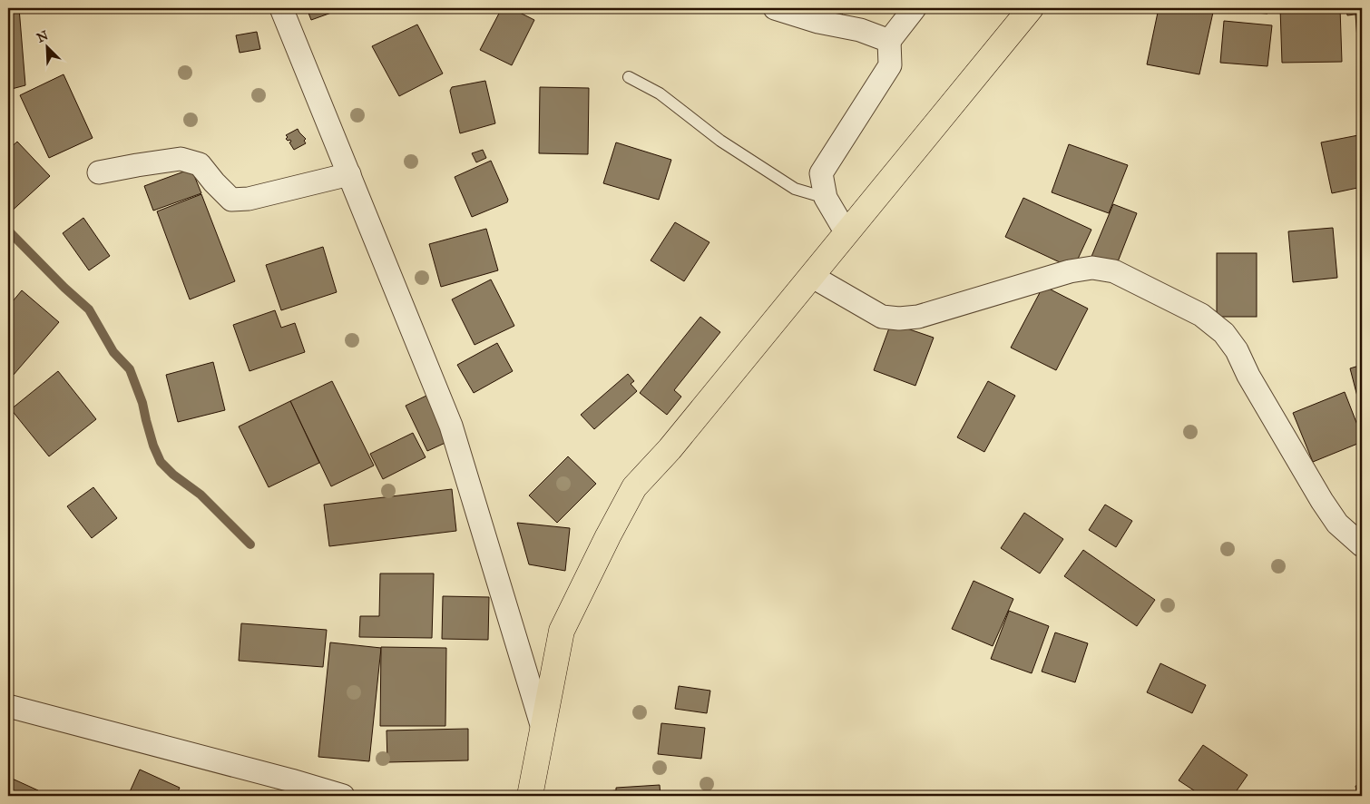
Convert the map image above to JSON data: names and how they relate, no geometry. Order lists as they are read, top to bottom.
{
  "north": "top left"
}
